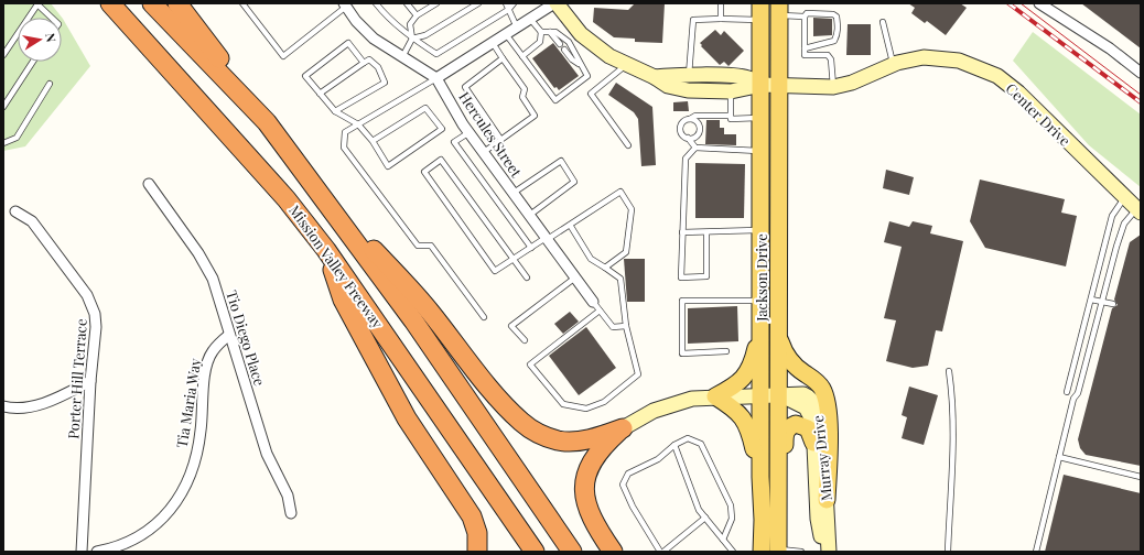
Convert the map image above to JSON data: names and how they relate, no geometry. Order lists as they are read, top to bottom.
{
  "streets": {
    "highway": ["Mission Valley Freeway"],
    "main road": ["Center Drive", "Jackson Drive", "Murray Drive"],
    "street": [
      "Hercules Street",
      "Tio Diego Place",
      "Porter Hill Terrace",
      "Tia Maria Way"
    ]
  },
  "crossings": [
    ["Center Drive", "Jackson Drive"],
    ["Jackson Drive", "Murray Drive"],
    ["Tio Diego Place", "Tia Maria Way"]
  ],
  "north": "right"
}
